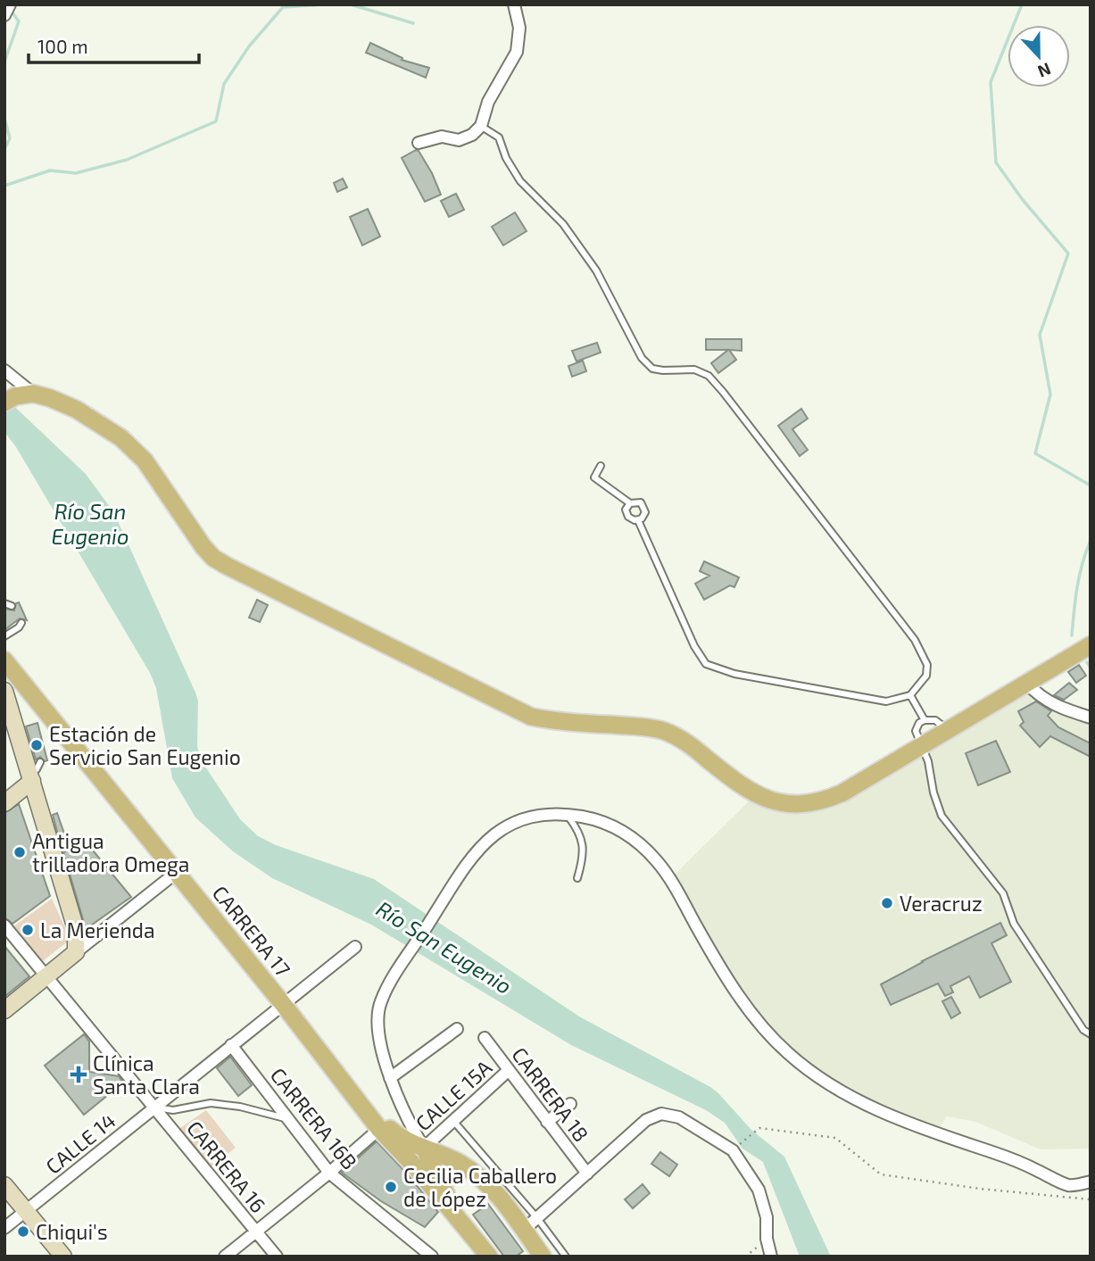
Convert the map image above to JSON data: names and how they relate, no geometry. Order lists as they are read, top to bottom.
{
  "streets": {
    "main road": ["CARRERA 17"],
    "street": [
      "CARRERA 18",
      "CALLE 15A",
      "CARRERA 16B",
      "CALLE 14",
      "CARRERA 16"
    ]
  },
  "crossings": [
    ["CARRERA 17", "CALLE 15A"],
    ["CARRERA 17", "CALLE 14"],
    ["CARRERA 18", "CALLE 15A"],
    ["CARRERA 16B", "CALLE 14"],
    ["CALLE 14", "CARRERA 16"]
  ],
  "water": ["Río San Eugenio"],
  "places": {
    "other": [
      "Estación de Servicio San Eugenio",
      "Antigua trilladora Omega",
      "Veracruz",
      "La Merienda",
      "Cecilia Caballero de López",
      "Chiqui's"
    ],
    "health": ["Clínica Santa Clara"]
  },
  "scale_bar": "100 m",
  "north": "bottom"
}
